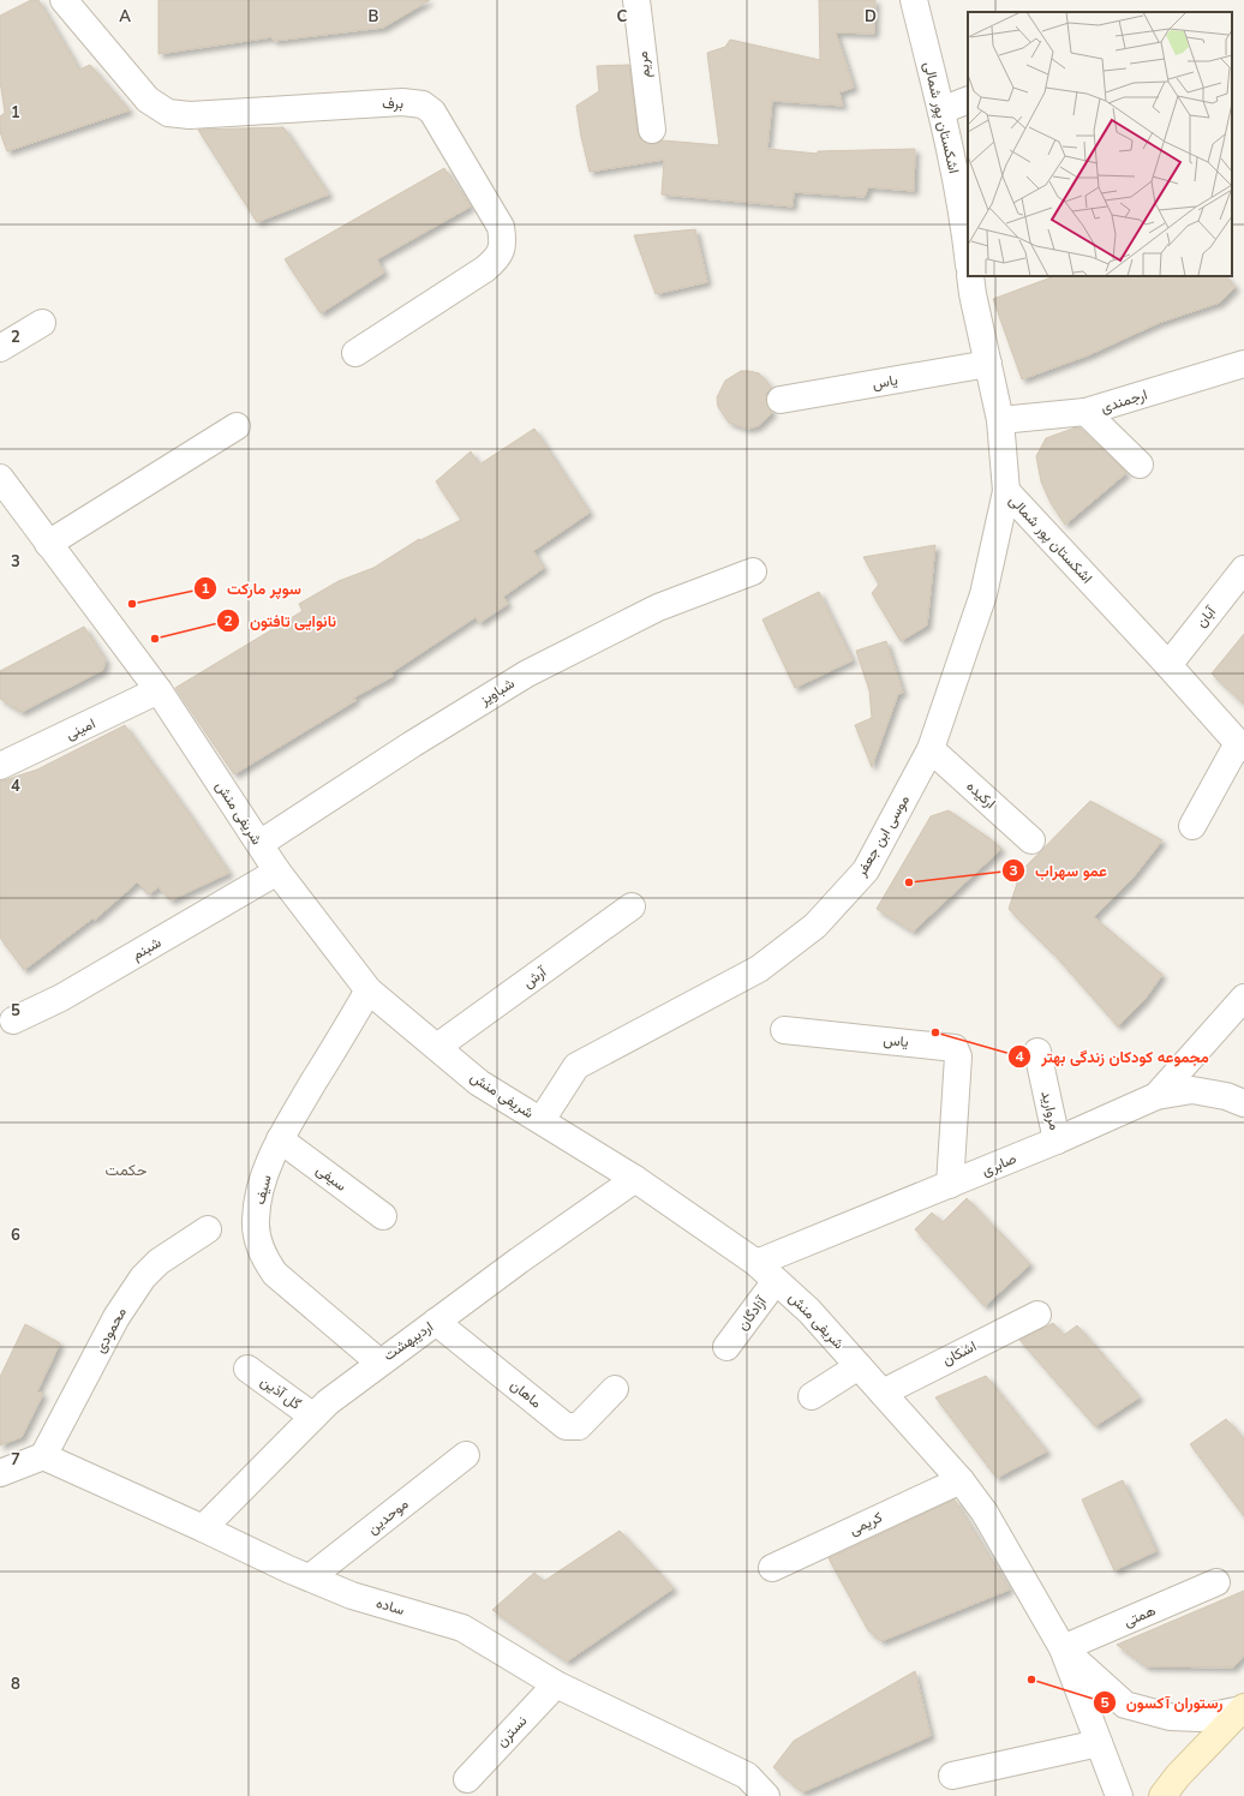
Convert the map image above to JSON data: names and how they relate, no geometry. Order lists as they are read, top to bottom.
{
  "streets": {
    "street": [
      "مریم",
      "برف",
      "اشکستان پور شمالی",
      "یاس",
      "ارجمندی",
      "آبان",
      "شباویز",
      "امینی",
      "ارکیده",
      "شریفی منش",
      "موسی ابن جعفر",
      "شبنم",
      "آرش",
      "مروارید",
      "صابری",
      "سیفی",
      "سیف",
      "آزادگان",
      "محمودی",
      "اردیبهشت",
      "اشکان",
      "گل آذین",
      "ماهان",
      "موحدین",
      "کریمی",
      "ساده",
      "همتی",
      "نسترن"
    ]
  },
  "crossings": [
    ["اشکستان پور شمالی", "یاس"],
    ["اشکستان پور شمالی", "ارجمندی"],
    ["اشکستان پور شمالی", "آبان"],
    ["اشکستان پور شمالی", "موسی ابن جعفر"],
    ["یاس", "صابری"],
    ["شباویز", "شریفی منش"],
    ["امینی", "شریفی منش"],
    ["ارکیده", "موسی ابن جعفر"],
    ["شریفی منش", "موسی ابن جعفر"],
    ["شریفی منش", "شبنم"],
    ["شریفی منش", "آرش"],
    ["شریفی منش", "صابری"],
    ["شریفی منش", "سیف"],
    ["شریفی منش", "آزادگان"],
    ["شریفی منش", "اردیبهشت"],
    ["شریفی منش", "اشکان"],
    ["شریفی منش", "کریمی"],
    ["شریفی منش", "همتی"],
    ["مروارید", "صابری"],
    ["سیفی", "سیف"],
    ["سیف", "اردیبهشت"],
    ["محمودی", "ساده"],
    ["اردیبهشت", "گل آذین"],
    ["اردیبهشت", "ماهان"],
    ["اردیبهشت", "ساده"],
    ["موحدین", "ساده"],
    ["ساده", "نسترن"]
  ],
  "districts": ["حکمت"],
  "places": [
    "سوپر مارکت",
    "نانوایی تافتون",
    "عمو سهراب",
    "مجموعه کودکان زندگی بهتر",
    "رستوران آکسون"
  ],
  "grid": {
    "columns": [
      "A",
      "B",
      "C",
      "D"
    ],
    "rows": [
      "1",
      "2",
      "3",
      "4",
      "5",
      "6",
      "7",
      "8"
    ]
  }
}
